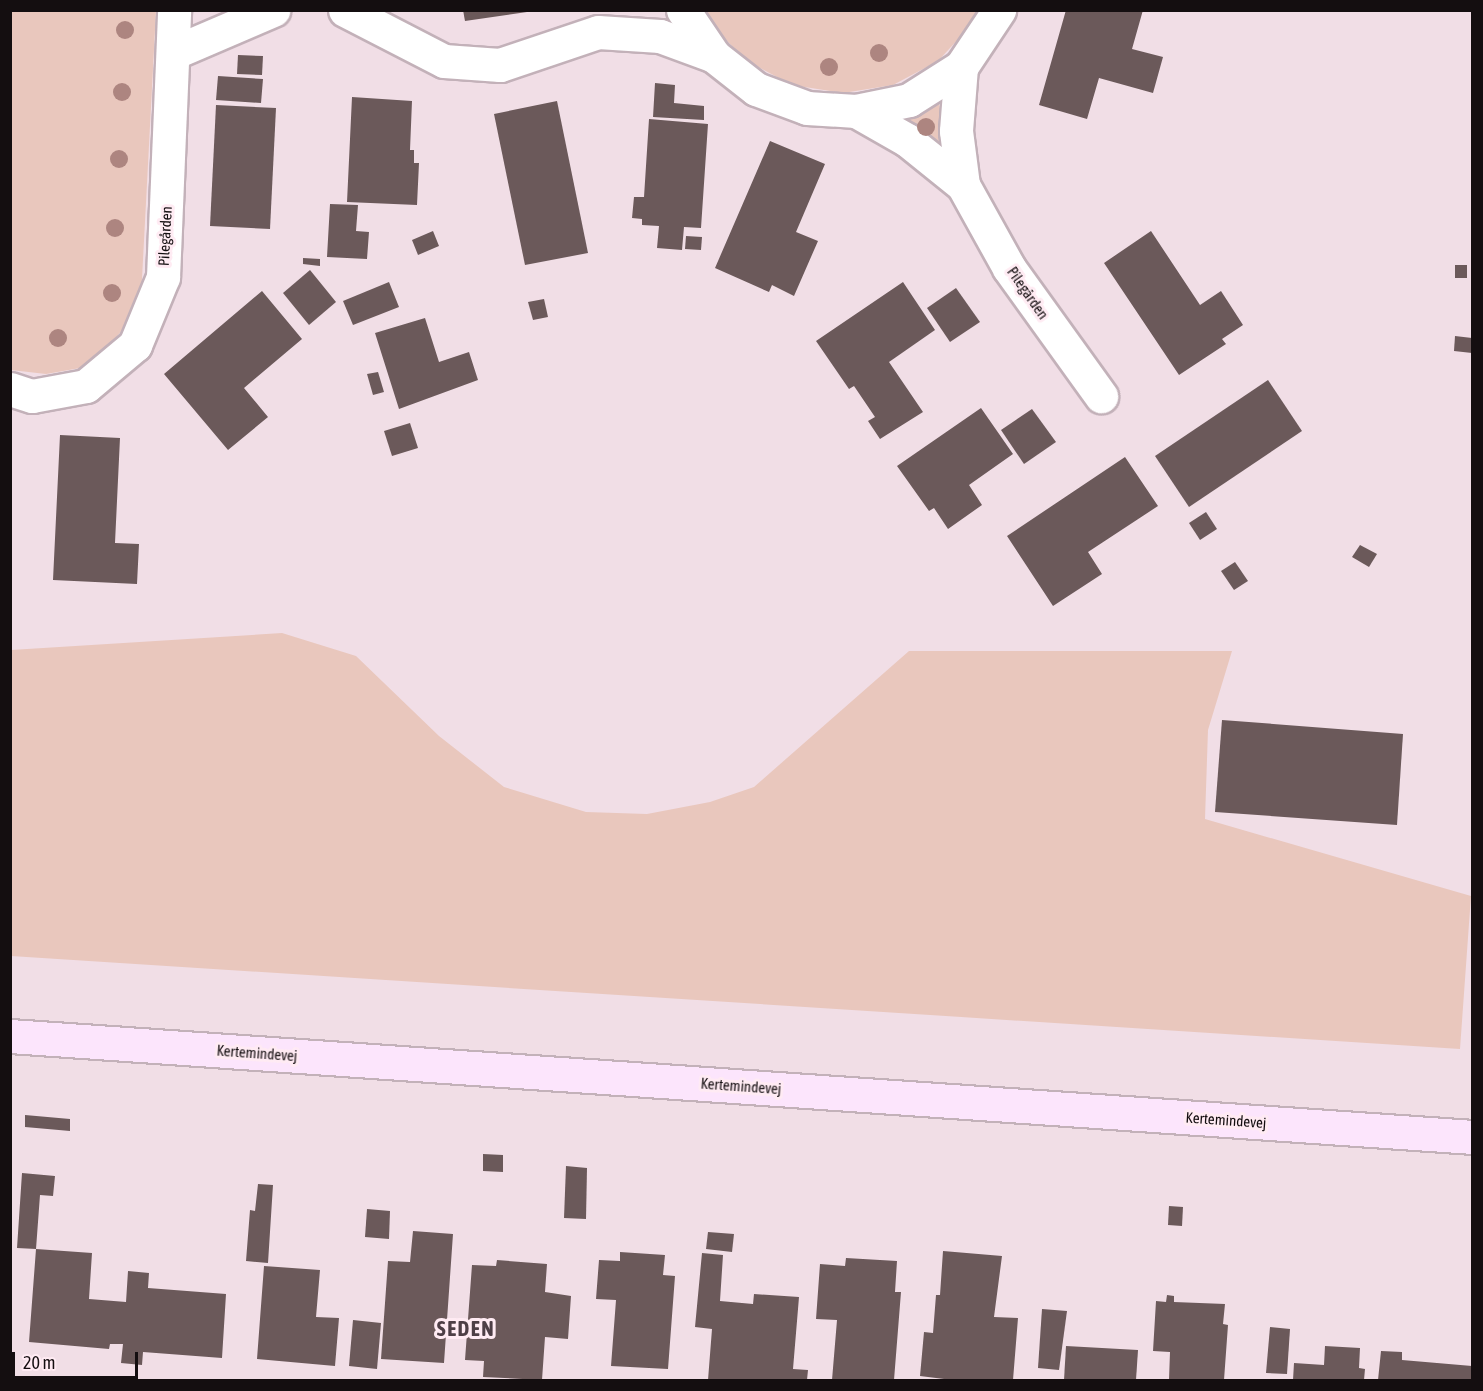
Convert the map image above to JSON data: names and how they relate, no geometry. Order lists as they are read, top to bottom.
{
  "streets": {
    "main road": ["Kertemindevej"],
    "street": ["Pilegården"]
  },
  "districts": ["SEDEN"],
  "scale_bar": "20 m"
}
